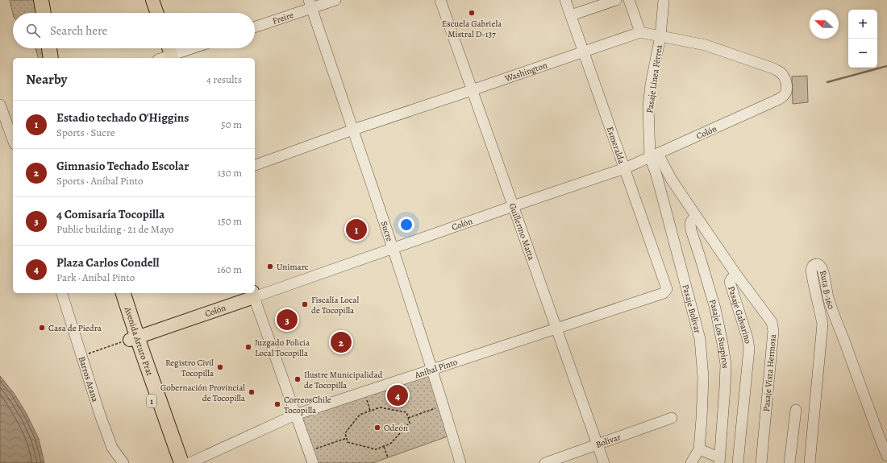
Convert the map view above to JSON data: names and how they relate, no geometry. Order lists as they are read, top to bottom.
{
  "streets": {
    "highway": ["Avenida Arturo Prat", "1"],
    "main road": ["Colón"],
    "street": [
      "Freire",
      "Washington",
      "Pasaje Línea Férrea",
      "Esmeralda",
      "Sucre",
      "Guillermo Matta",
      "Ruta B-160",
      "Pasaje Bolívar",
      "Pasaje Galvarino",
      "Pasaje Los Suspiros",
      "Aníbal Pinto",
      "Pasaje Vista Hermosa",
      "Barros Arana",
      "Bolívar"
    ]
  },
  "crossings": [
    ["Freire", "Sucre"],
    ["Washington", "Esmeralda"],
    ["Washington", "Sucre"],
    ["Washington", "Guillermo Matta"],
    ["Pasaje Línea Férrea", "Colón"],
    ["Pasaje Línea Férrea", "Pasaje Bolívar"],
    ["Pasaje Línea Férrea", "Pasaje Galvarino"],
    ["Colón", "Esmeralda"],
    ["Colón", "Sucre"],
    ["Colón", "Guillermo Matta"],
    ["Colón", "Pasaje Bolívar"],
    ["Colón", "Pasaje Galvarino"],
    ["Colón", "Avenida Arturo Prat"],
    ["Esmeralda", "Aníbal Pinto"],
    ["Sucre", "Aníbal Pinto"],
    ["Guillermo Matta", "Aníbal Pinto"],
    ["Guillermo Matta", "Bolívar"],
    ["Pasaje Bolívar", "Pasaje Galvarino"],
    ["Pasaje Bolívar", "Pasaje Los Suspiros"],
    ["Pasaje Galvarino", "Pasaje Los Suspiros"],
    ["Pasaje Galvarino", "Pasaje Vista Hermosa"]
  ],
  "places": [
    "Escuela Gabriela Mistral D-137",
    "Unimarc",
    "Fiscalía Local de Tocopilla",
    "Casa de Piedra",
    "Juzgado Policia Local Tocopilla",
    "Registro Civil Tocopilla",
    "Ilustre Municipalidad de Tocopilla",
    "Gobernación Provincial de Tocopilla",
    "CorreosChile Tocopilla",
    "Odeón"
  ],
  "north": "left",
  "page": {
    "map_buttons": ["+", "−"],
    "search": "Search here",
    "heading": ["Nearby", "4 results"],
    "list": [
      {
        "mark": "1",
        "name": "Estadio techado O'Higgins",
        "note": "Sports · Sucre",
        "value": "50 m"
      },
      {
        "mark": "2",
        "name": "Gimnasio Techado Escolar",
        "note": "Sports · Aníbal Pinto",
        "value": "130 m"
      },
      {
        "mark": "3",
        "name": "4 Comisaría Tocopilla",
        "note": "Public building · 21 de Mayo",
        "value": "150 m"
      },
      {
        "mark": "4",
        "name": "Plaza Carlos Condell",
        "note": "Park · Aníbal Pinto",
        "value": "160 m"
      }
    ],
    "pins": [
      "1",
      "3",
      "2",
      "4"
    ]
  }
}
